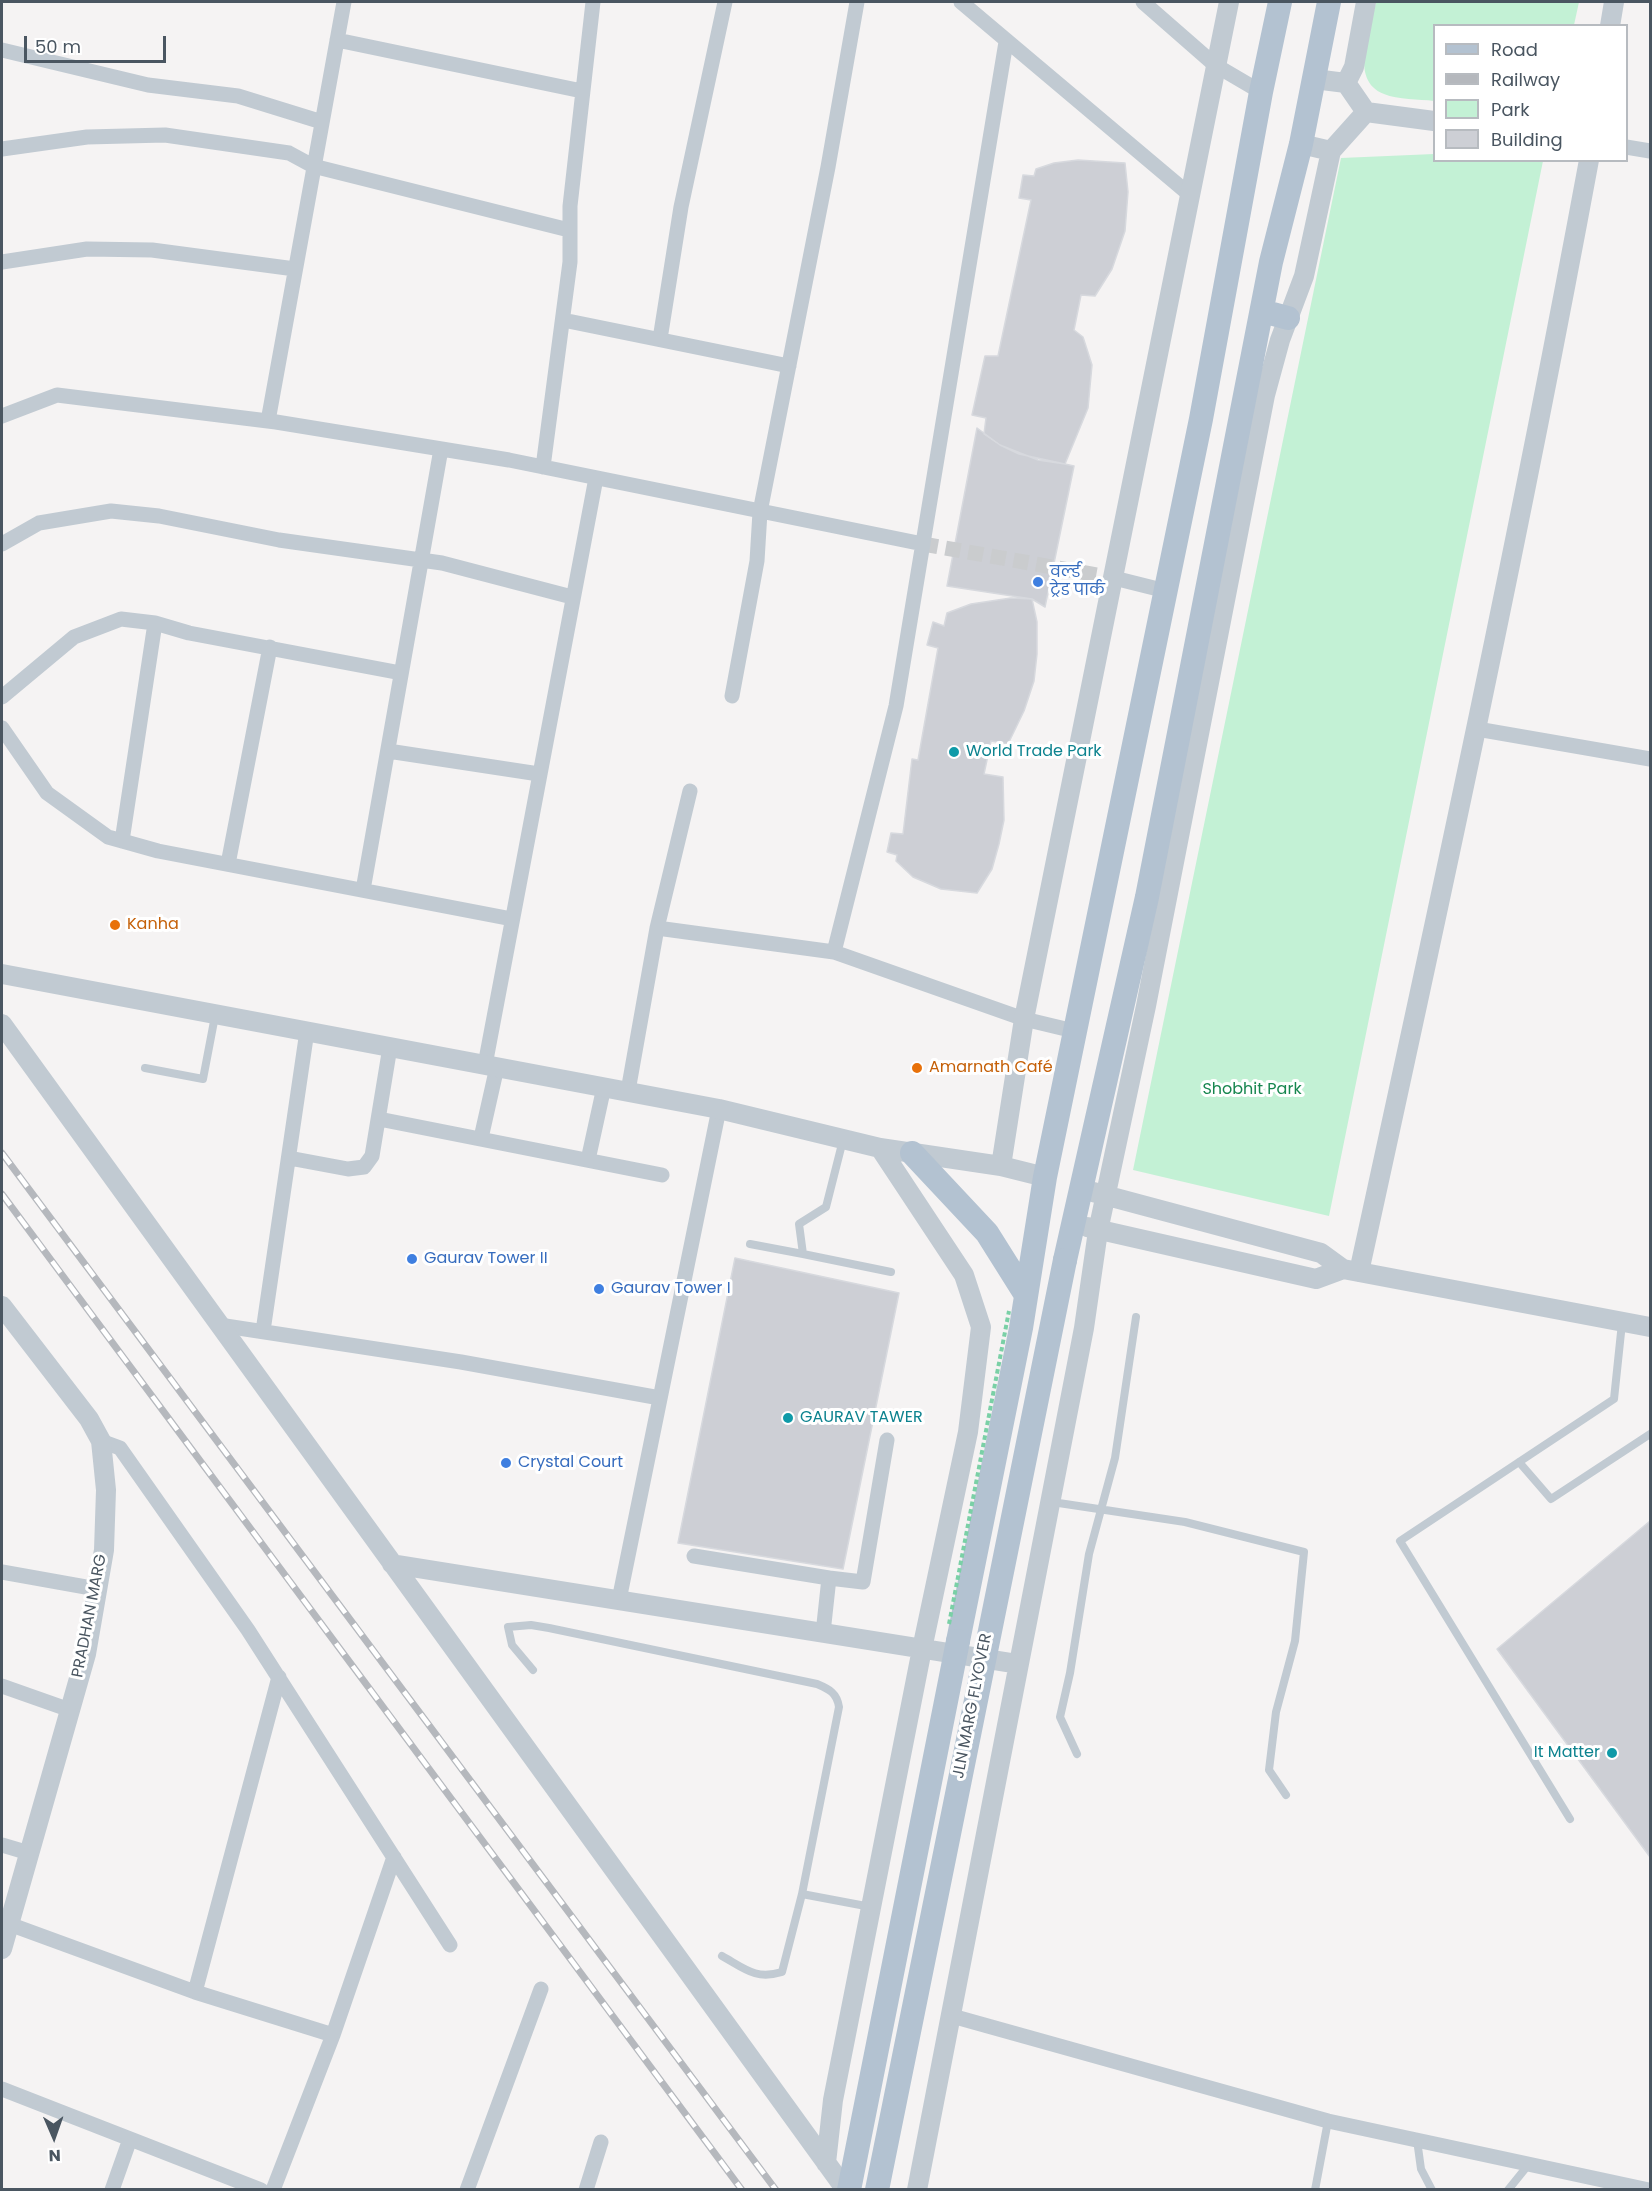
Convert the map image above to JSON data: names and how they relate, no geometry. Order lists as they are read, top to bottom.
{
  "streets": {
    "main road": ["JLN MARG FLYOVER"],
    "street": ["PRADHAN MARG"]
  },
  "parks": ["Shobhit Park"],
  "places": [
    "वर्ल्ड ट्रेड पार्क",
    "World Trade Park",
    "Kanha",
    "Amarnath Café",
    "Gaurav Tower II",
    "Gaurav Tower I",
    "GAURAV TAWER",
    "Crystal Court",
    "It Matter"
  ],
  "legend": [
    "Road",
    "Railway",
    "Park",
    "Building"
  ],
  "scale_bar": "50 m",
  "north": "bottom"
}
